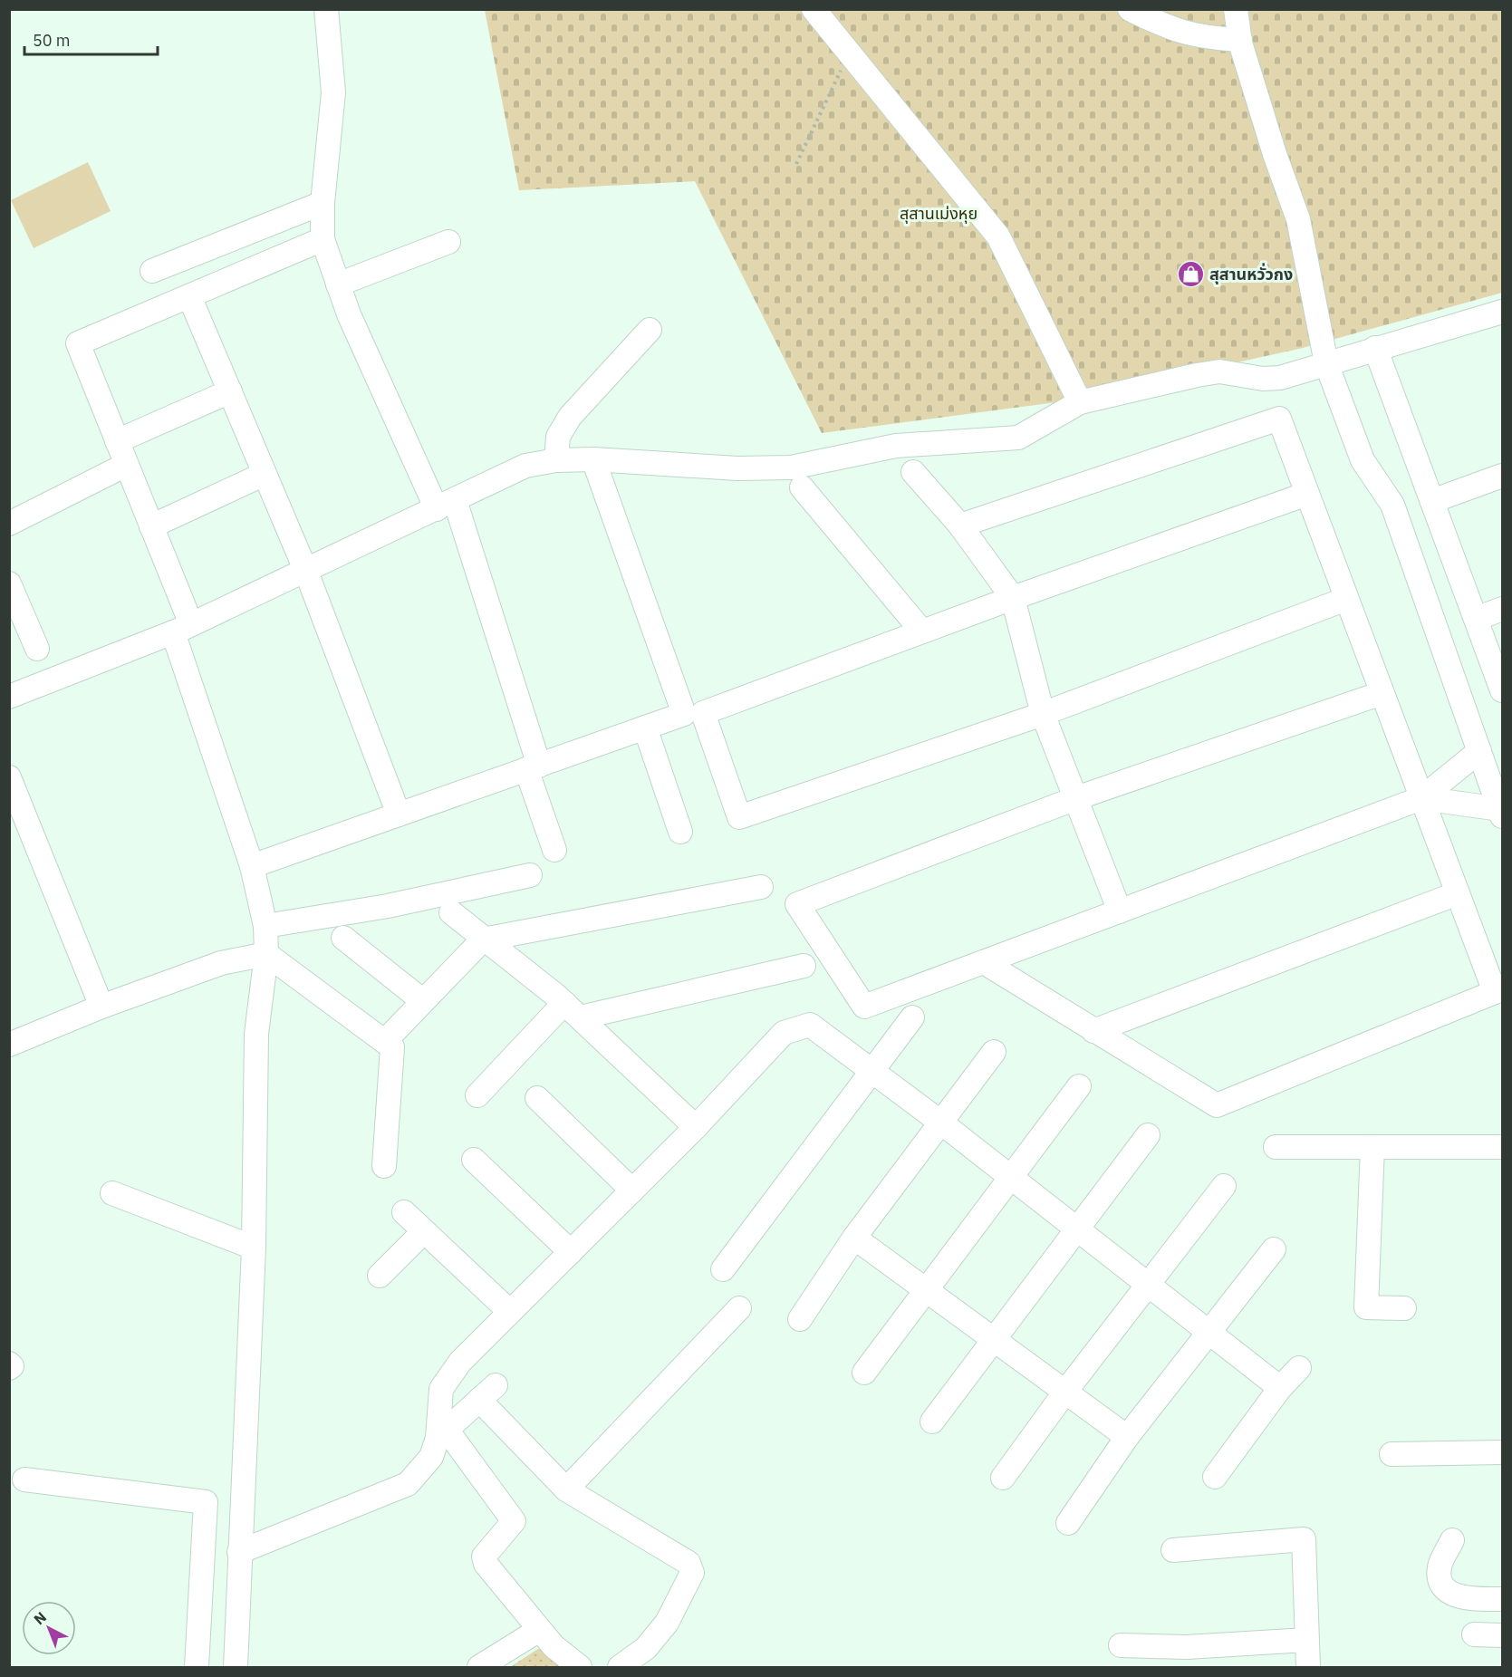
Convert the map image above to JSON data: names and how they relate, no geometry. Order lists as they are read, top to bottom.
{
  "parks": ["สุสานเม่งหุย"],
  "places": {
    "shop": ["สุสานหวั่วกง"]
  },
  "scale_bar": "50 m",
  "north": "top left"
}
